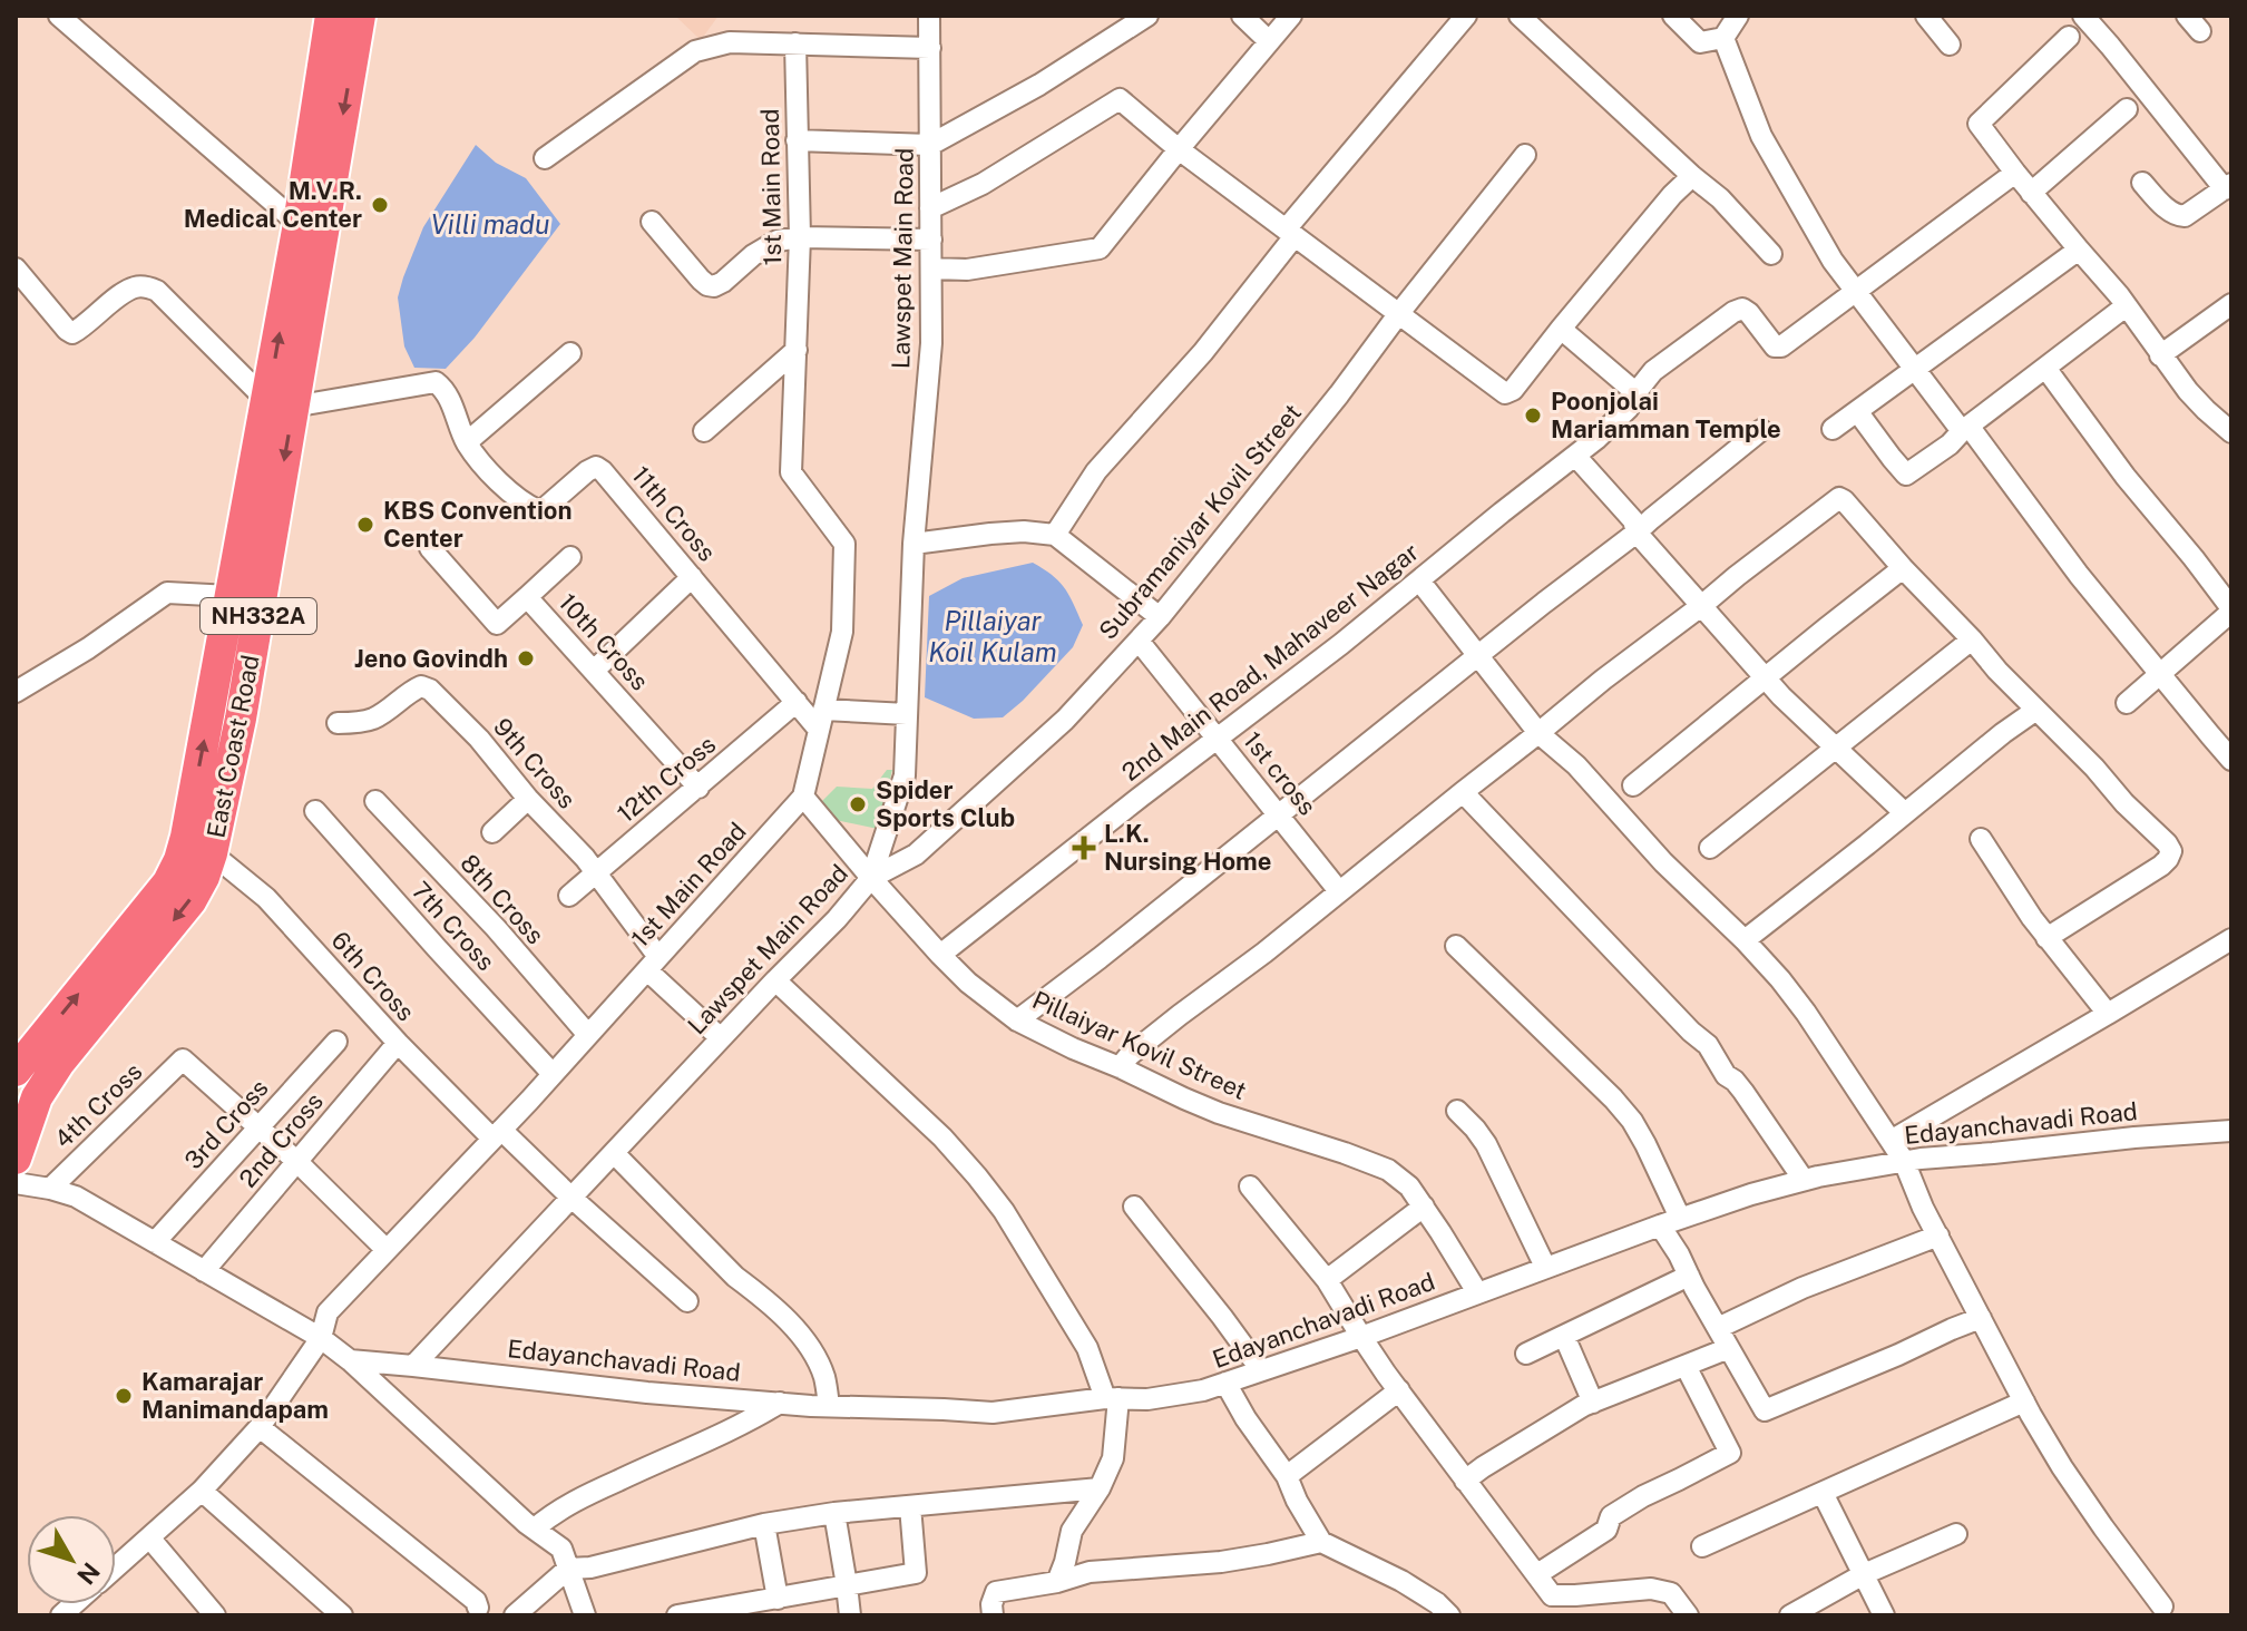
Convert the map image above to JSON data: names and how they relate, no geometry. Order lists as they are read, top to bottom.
{
  "streets": {
    "highway": ["NH332A", "East Coast Road"],
    "street": [
      "1st Main Road",
      "Lawspet Main Road",
      "11th Cross",
      "Subramaniyar Kovil Street",
      "10th Cross",
      "2nd Main Road, Mahaveer Nagar",
      "9th Cross",
      "1st cross",
      "12th Cross",
      "8th Cross",
      "7th Cross",
      "6th Cross",
      "Pillaiyar Kovil Street",
      "4th Cross",
      "Edayanchavadi Road",
      "3rd Cross",
      "2nd Cross"
    ]
  },
  "crossings": [
    ["1st Main Road", "11th Cross"],
    ["1st Main Road", "9th Cross"],
    ["1st Main Road", "8th Cross"],
    ["1st Main Road", "7th Cross"],
    ["1st Main Road", "6th Cross"],
    ["1st Main Road", "Pillaiyar Kovil Street"],
    ["Lawspet Main Road", "Subramaniyar Kovil Street"],
    ["Lawspet Main Road", "9th Cross"],
    ["Lawspet Main Road", "6th Cross"],
    ["Lawspet Main Road", "Pillaiyar Kovil Street"],
    ["Lawspet Main Road", "Edayanchavadi Road"],
    ["11th Cross", "East Coast Road"],
    ["11th Cross", "12th Cross"],
    ["Subramaniyar Kovil Street", "1st cross"],
    ["Subramaniyar Kovil Street", "Pillaiyar Kovil Street"],
    ["10th Cross", "12th Cross"],
    ["2nd Main Road, Mahaveer Nagar", "1st cross"],
    ["2nd Main Road, Mahaveer Nagar", "Pillaiyar Kovil Street"],
    ["East Coast Road", "6th Cross"],
    ["9th Cross", "12th Cross"],
    ["6th Cross", "2nd Cross"],
    ["Pillaiyar Kovil Street", "Edayanchavadi Road"],
    ["4th Cross", "3rd Cross"]
  ],
  "water": ["Villi madu", "Pillaiyar Koil Kulam"],
  "places": {
    "other": [
      "M.V.R. Medical Center",
      "Poonjolai Mariamman Temple",
      "KBS Convention Center",
      "Jeno Govindh",
      "Spider Sports Club",
      "Kamarajar Manimandapam"
    ],
    "health": ["L.K. Nursing Home"]
  },
  "north": "bottom right"
}
